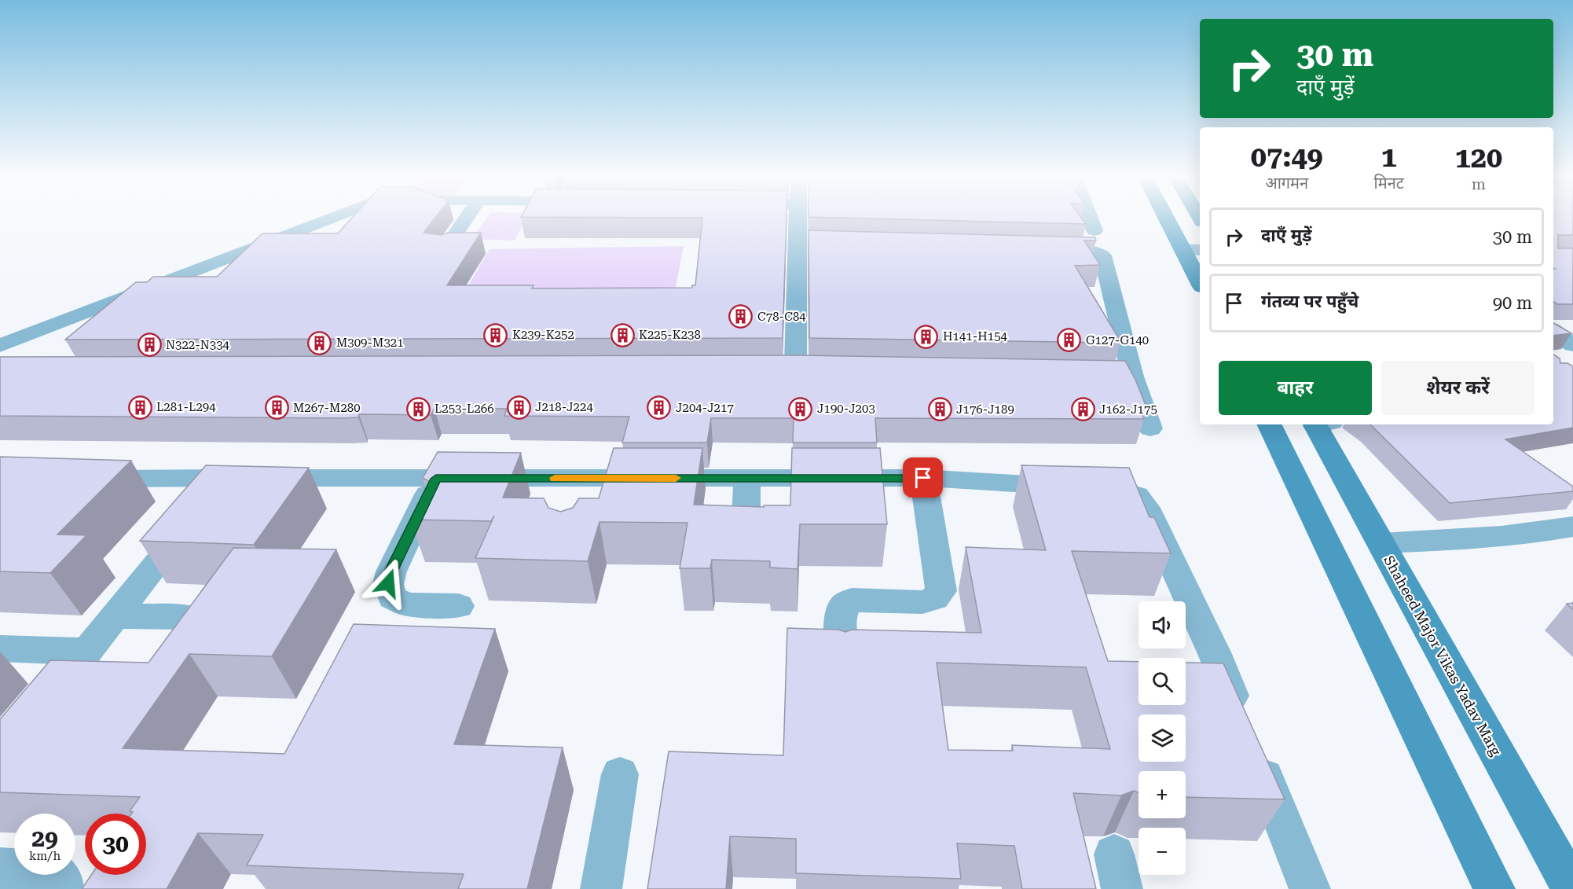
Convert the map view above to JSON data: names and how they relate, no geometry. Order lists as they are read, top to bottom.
{
  "streets": {
    "main road": ["Shaheed Major Vikas Yadav Marg"]
  },
  "places": {
    "building": [
      "C78-C84",
      "K239-K252",
      "K225-K238",
      "H141-H154",
      "G127-G140",
      "M309-M321",
      "N322-N334",
      "L281-L294",
      "J218-J224",
      "M267-M280",
      "J204-J217",
      "L253-L266",
      "J190-J203",
      "J176-J189",
      "J162-J175"
    ]
  },
  "page": {
    "turn": ["30 m", "दाएँ मुड़ें"],
    "eta": [
      "07:49",
      "आगमन",
      "1",
      "मिनट",
      "120",
      "m"
    ],
    "list": [
      {
        "name": "दाएँ मुड़ें",
        "value": "30 m"
      },
      {
        "name": "गंतव्य पर पहुँचे",
        "value": "90 m"
      }
    ],
    "buttons": ["बाहर", "शेयर करें"],
    "map_buttons": ["+", "−"],
    "speed": "29 km/h",
    "limit": "30"
  }
}
